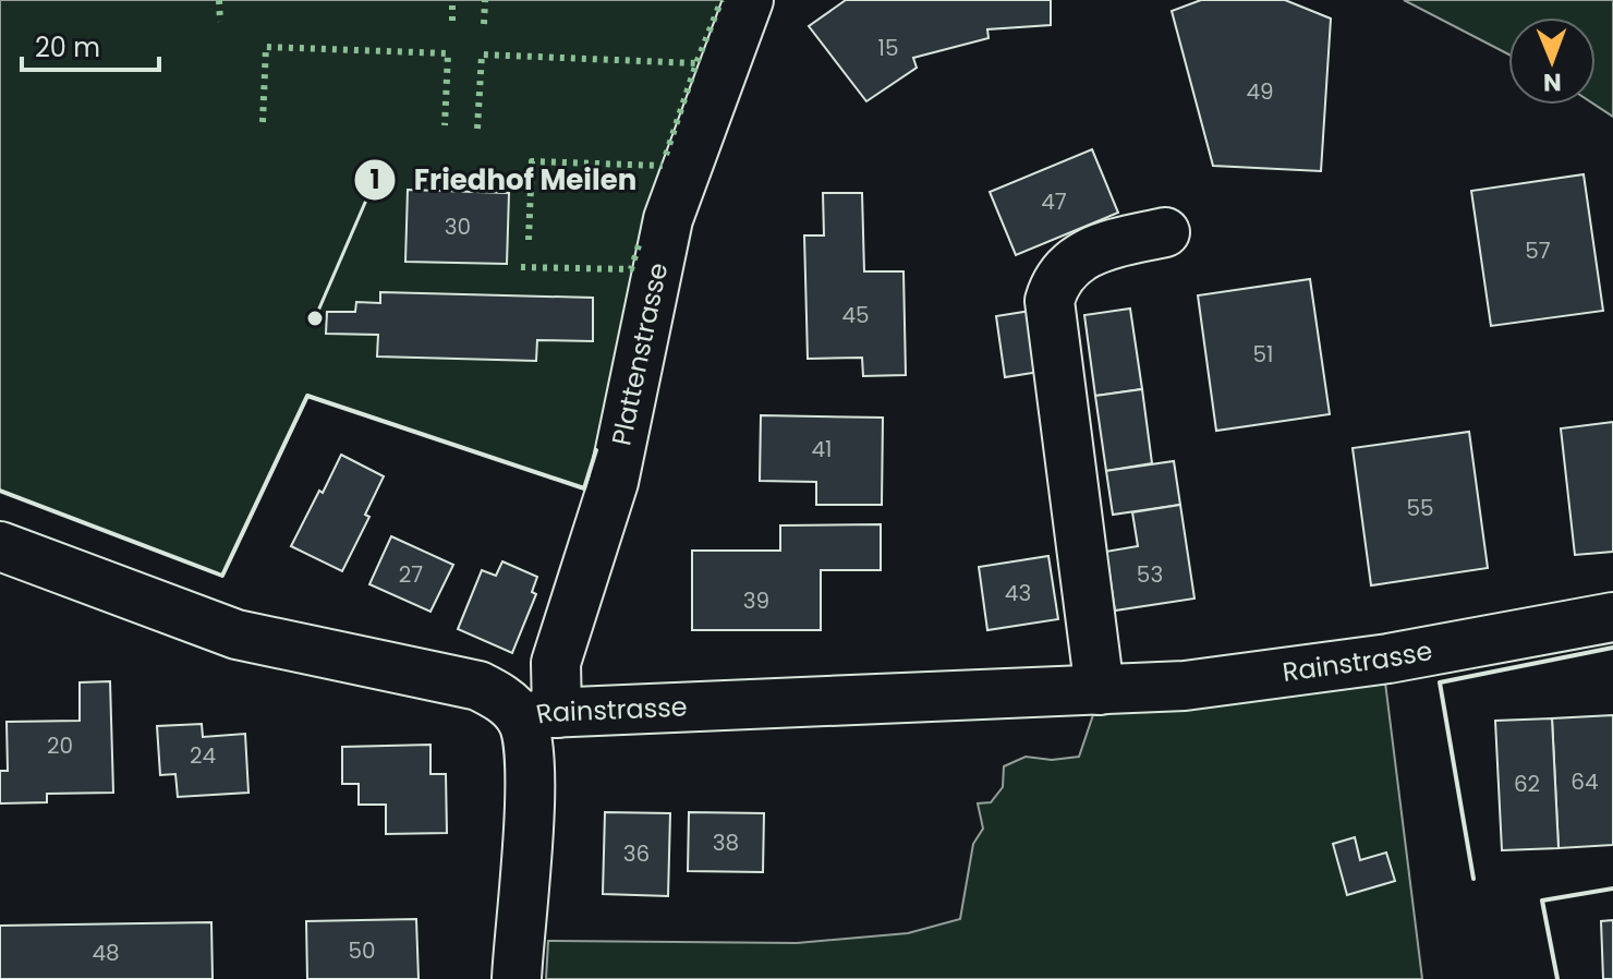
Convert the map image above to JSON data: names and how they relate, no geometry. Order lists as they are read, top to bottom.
{
  "streets": {
    "street": ["Plattenstrasse", "Rainstrasse"]
  },
  "crossings": [
    ["Plattenstrasse", "Rainstrasse"]
  ],
  "places": ["Friedhof Meilen"],
  "house_numbers": [
    "15",
    "49",
    "47",
    "30",
    "57",
    "45",
    "51",
    "41",
    "55",
    "27",
    "53",
    "43",
    "39",
    "20",
    "24",
    "64",
    "62",
    "38",
    "36",
    "50",
    "48"
  ],
  "scale_bar": "20 m",
  "north": "bottom"
}
